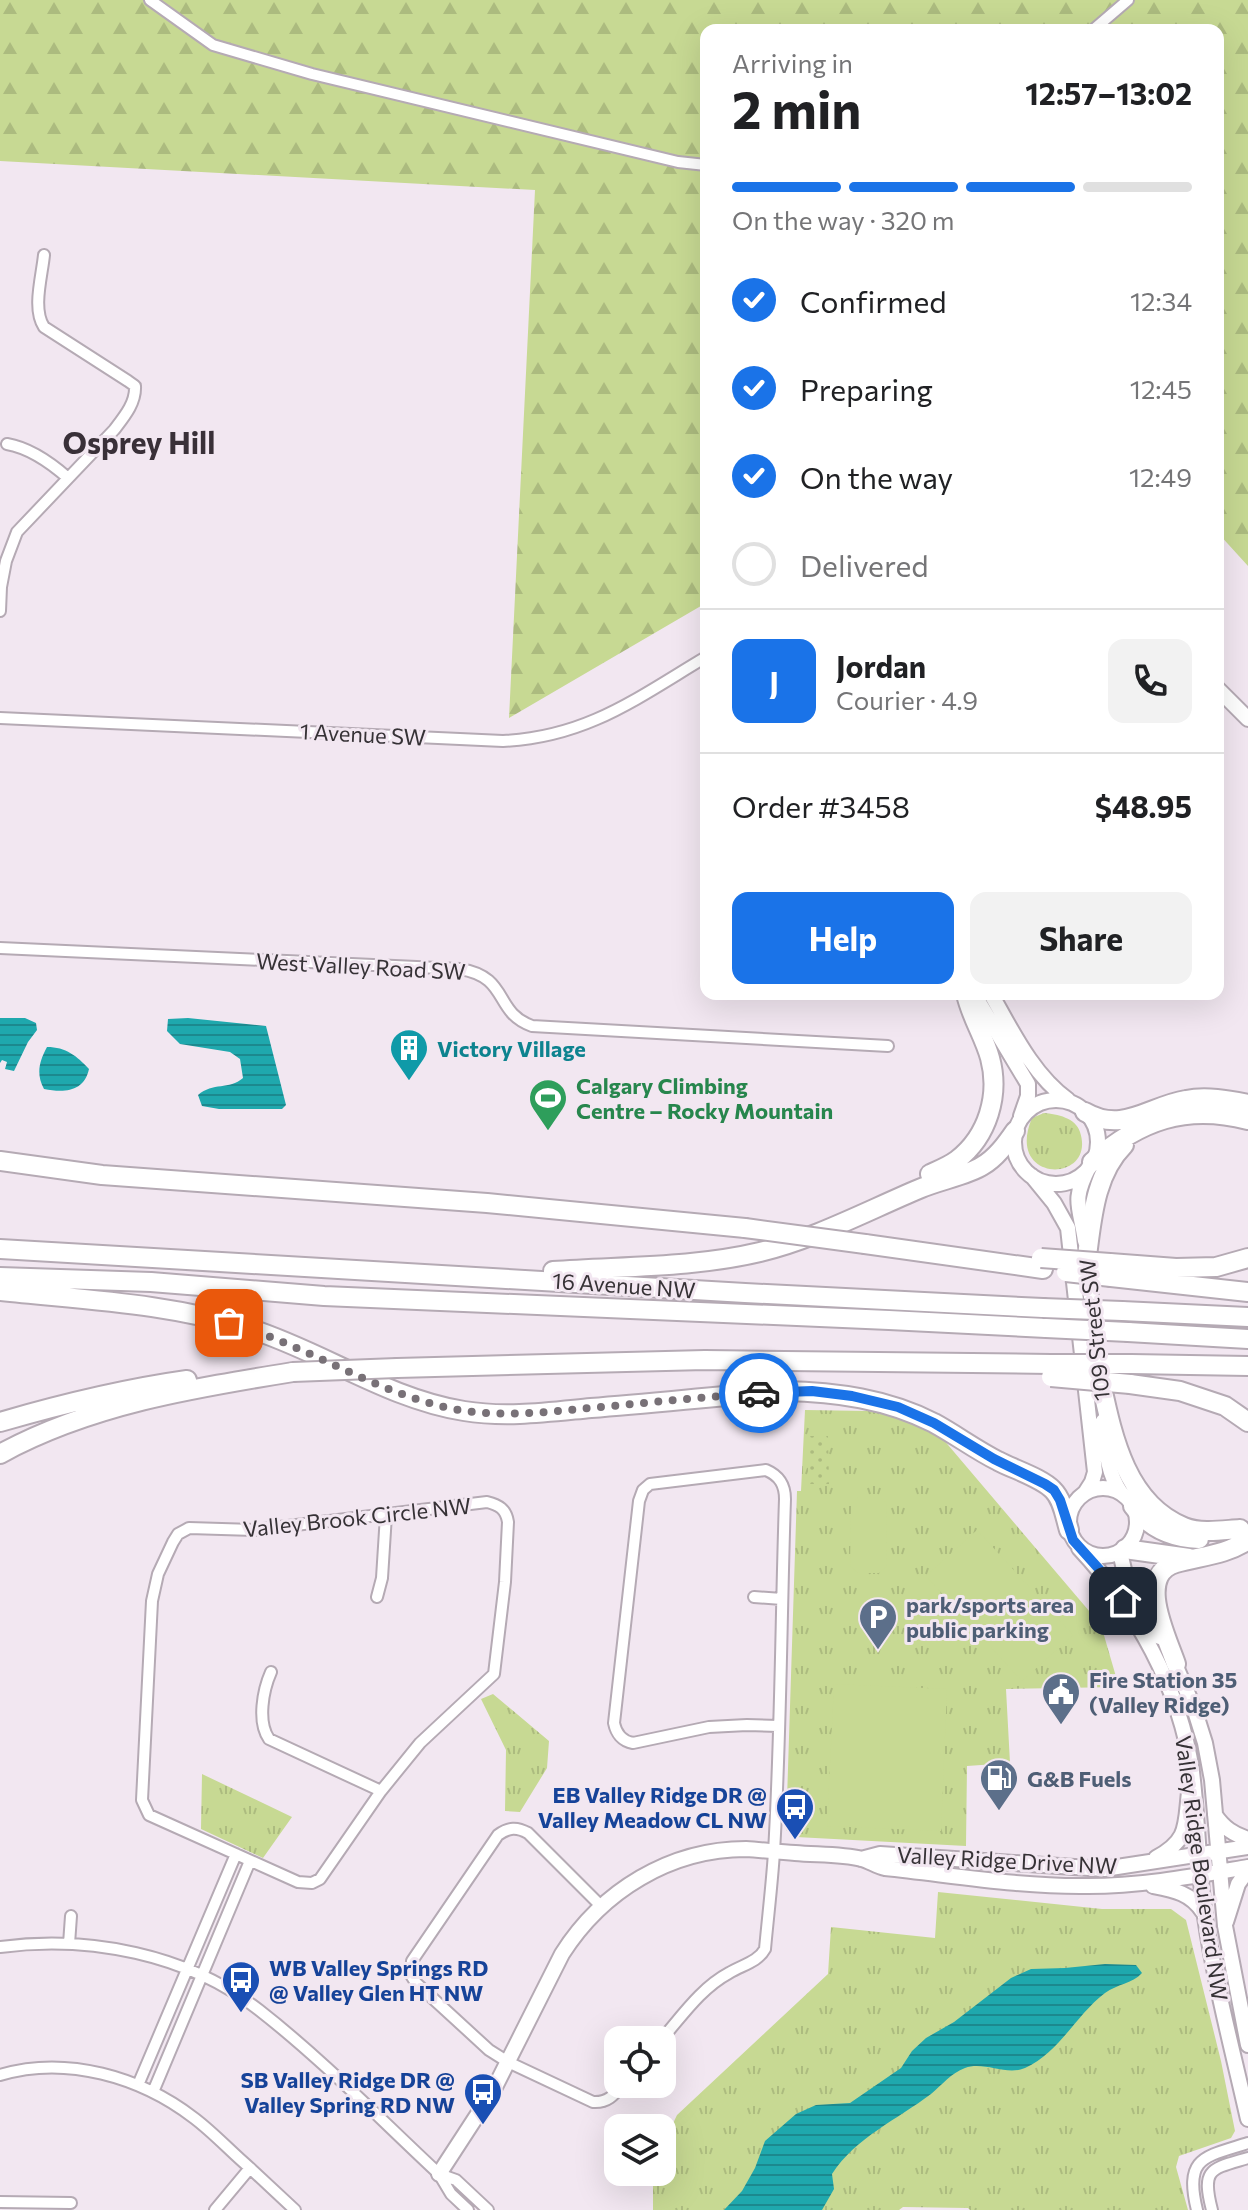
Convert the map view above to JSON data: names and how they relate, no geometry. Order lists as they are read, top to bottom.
{
  "streets": {
    "highway": ["16 Avenue NW"],
    "street": [
      "1 Avenue SW",
      "West Valley Road SW",
      "109 Street SW",
      "Valley Brook Circle NW",
      "Valley Ridge Drive NW",
      "Valley Ridge Boulevard NW"
    ]
  },
  "crossings": [
    ["109 Street SW", "Valley Ridge Boulevard NW"],
    ["Valley Ridge Drive NW", "Valley Ridge Boulevard NW"]
  ],
  "districts": ["Osprey Hill"],
  "places": {
    "building": ["Victory Village"],
    "sports": ["Calgary Climbing Centre – Rocky Mountain"],
    "parking": ["park/sports area public parking"],
    "public building": ["Fire Station 35 (Valley Ridge)"],
    "fuel station": ["G&B Fuels"],
    "bus stop": ["EB Valley Ridge DR @ Valley Meadow CL NW", "WB Valley Springs RD @ Valley Glen HT NW", "SB Valley Ridge DR @ Valley Spring RD NW"]
  },
  "page": {
    "heading": ["2 min", "Arriving in", "12:57–13:02"],
    "panel": [
      "Jordan",
      "Courier · 4.9",
      "Order #3458",
      "$48.95"
    ],
    "bar": "On the way · 320 m",
    "list": [
      ["Confirmed", "12:34"],
      ["Preparing", "12:45"],
      ["On the way", "12:49"],
      "Delivered"
    ],
    "round": "J",
    "buttons": ["Help", "Share"]
  }
}
